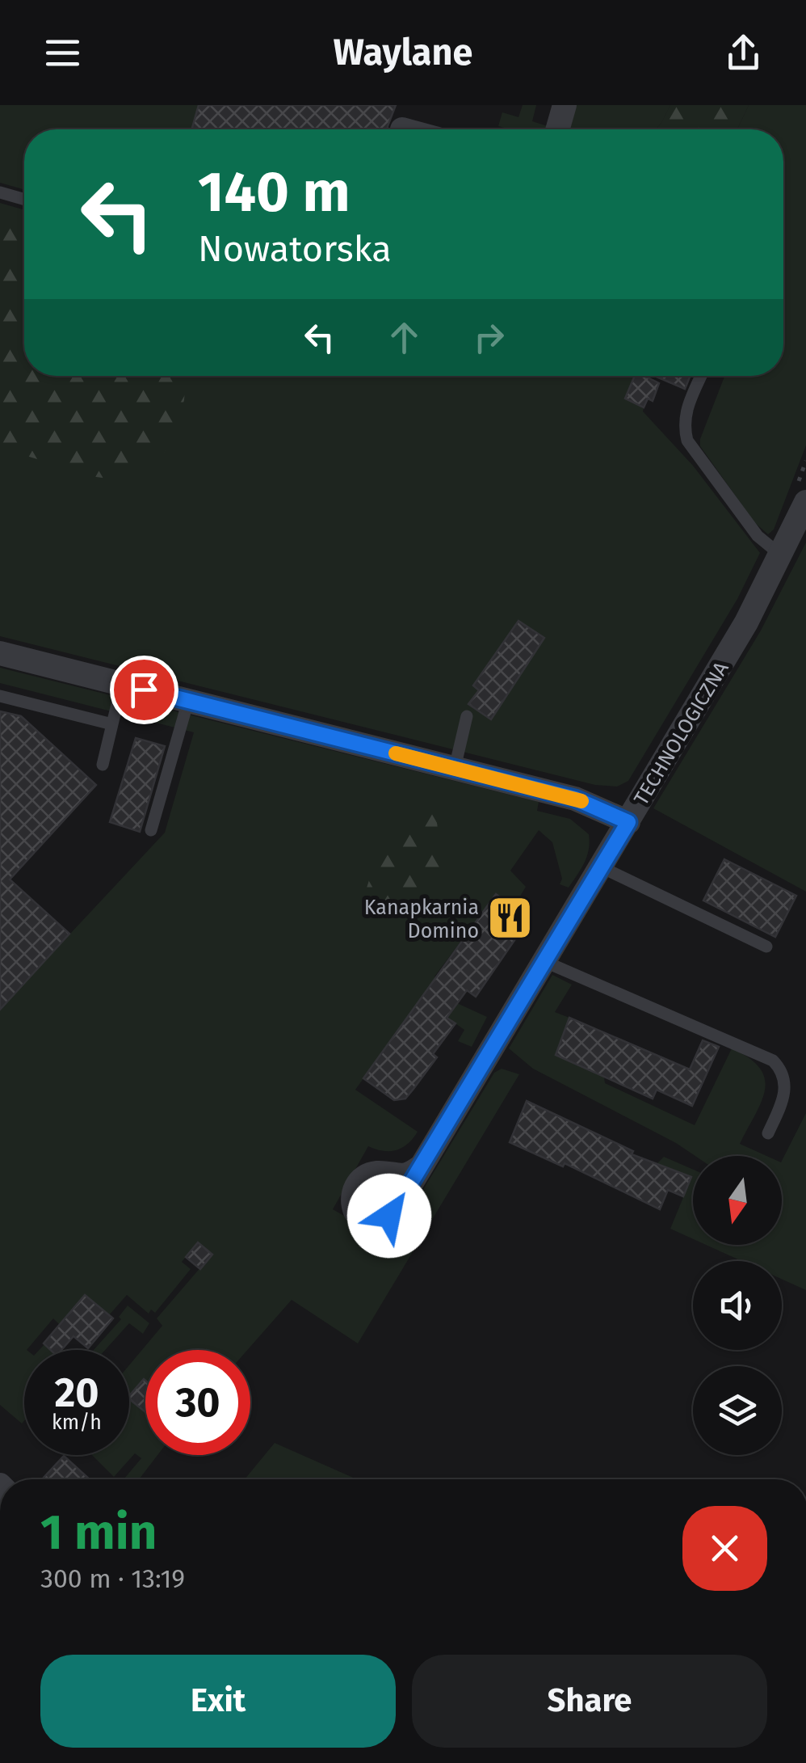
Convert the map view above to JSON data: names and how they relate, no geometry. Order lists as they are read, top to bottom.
{
  "streets": {
    "street": ["TECHNOLOGICZNA"]
  },
  "places": {
    "restaurant": ["Kanapkarnia Domino"]
  },
  "north": "bottom",
  "page": {
    "header": "Waylane",
    "turn": ["140 m", "Nowatorska"],
    "speed": "20 km/h",
    "limit": "30",
    "heading": ["1 min", "300 m · 13:19"],
    "buttons": ["Exit", "Share"]
  }
}
